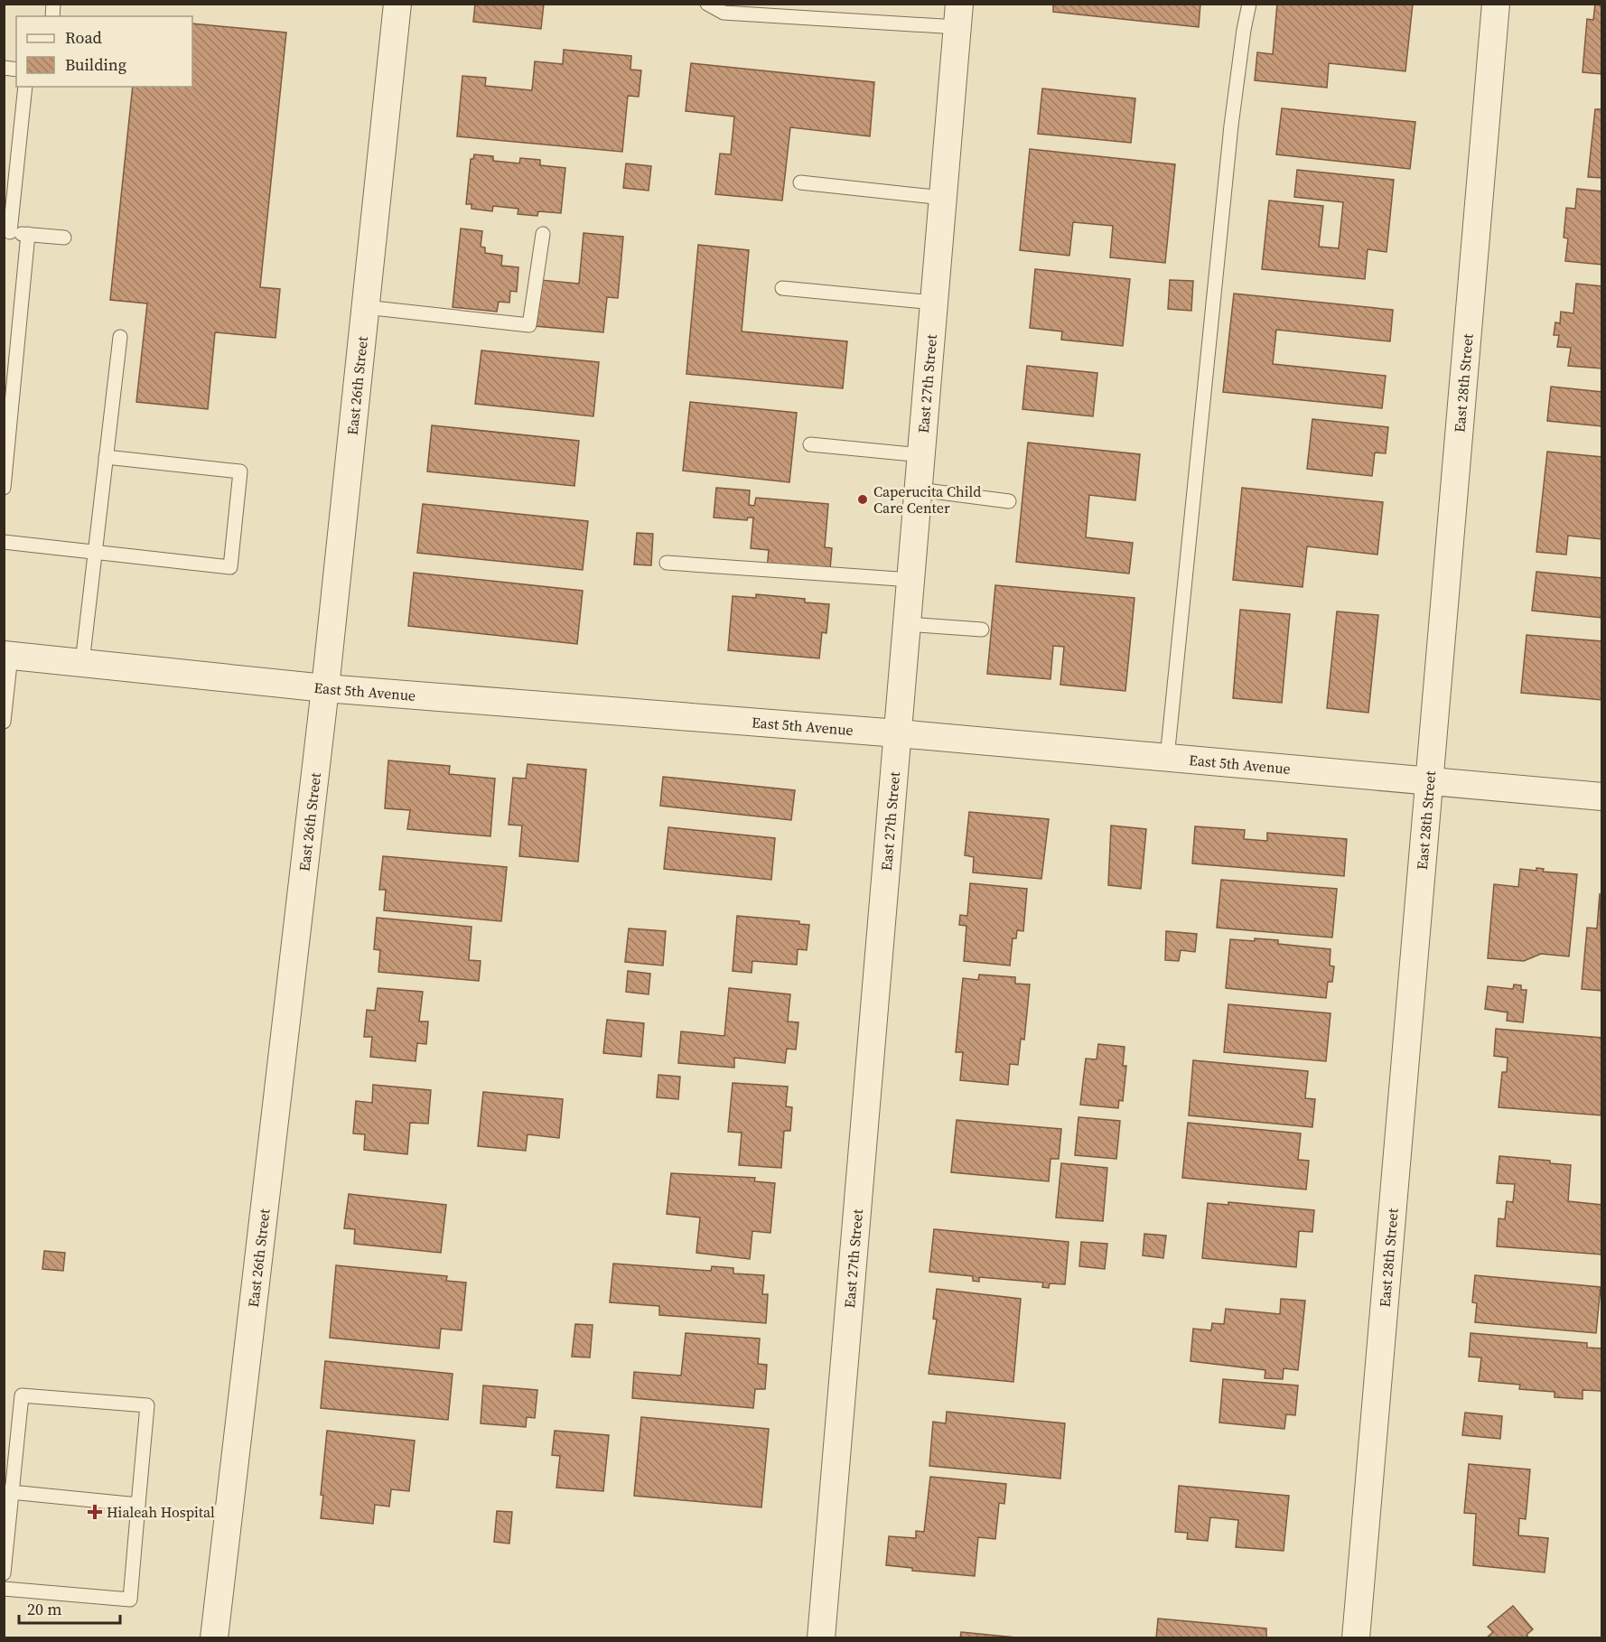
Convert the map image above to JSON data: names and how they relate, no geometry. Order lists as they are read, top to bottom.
{
  "streets": {
    "street": [
      "East 27th Street",
      "East 28th Street",
      "East 26th Street",
      "East 5th Avenue"
    ]
  },
  "crossings": [
    ["East 27th Street", "East 5th Avenue"],
    ["East 28th Street", "East 5th Avenue"],
    ["East 26th Street", "East 5th Avenue"]
  ],
  "places": {
    "other": ["Caperucita Child Care Center"],
    "health": ["Hialeah Hospital"]
  },
  "legend": ["Road", "Building"],
  "scale_bar": "20 m"
}
